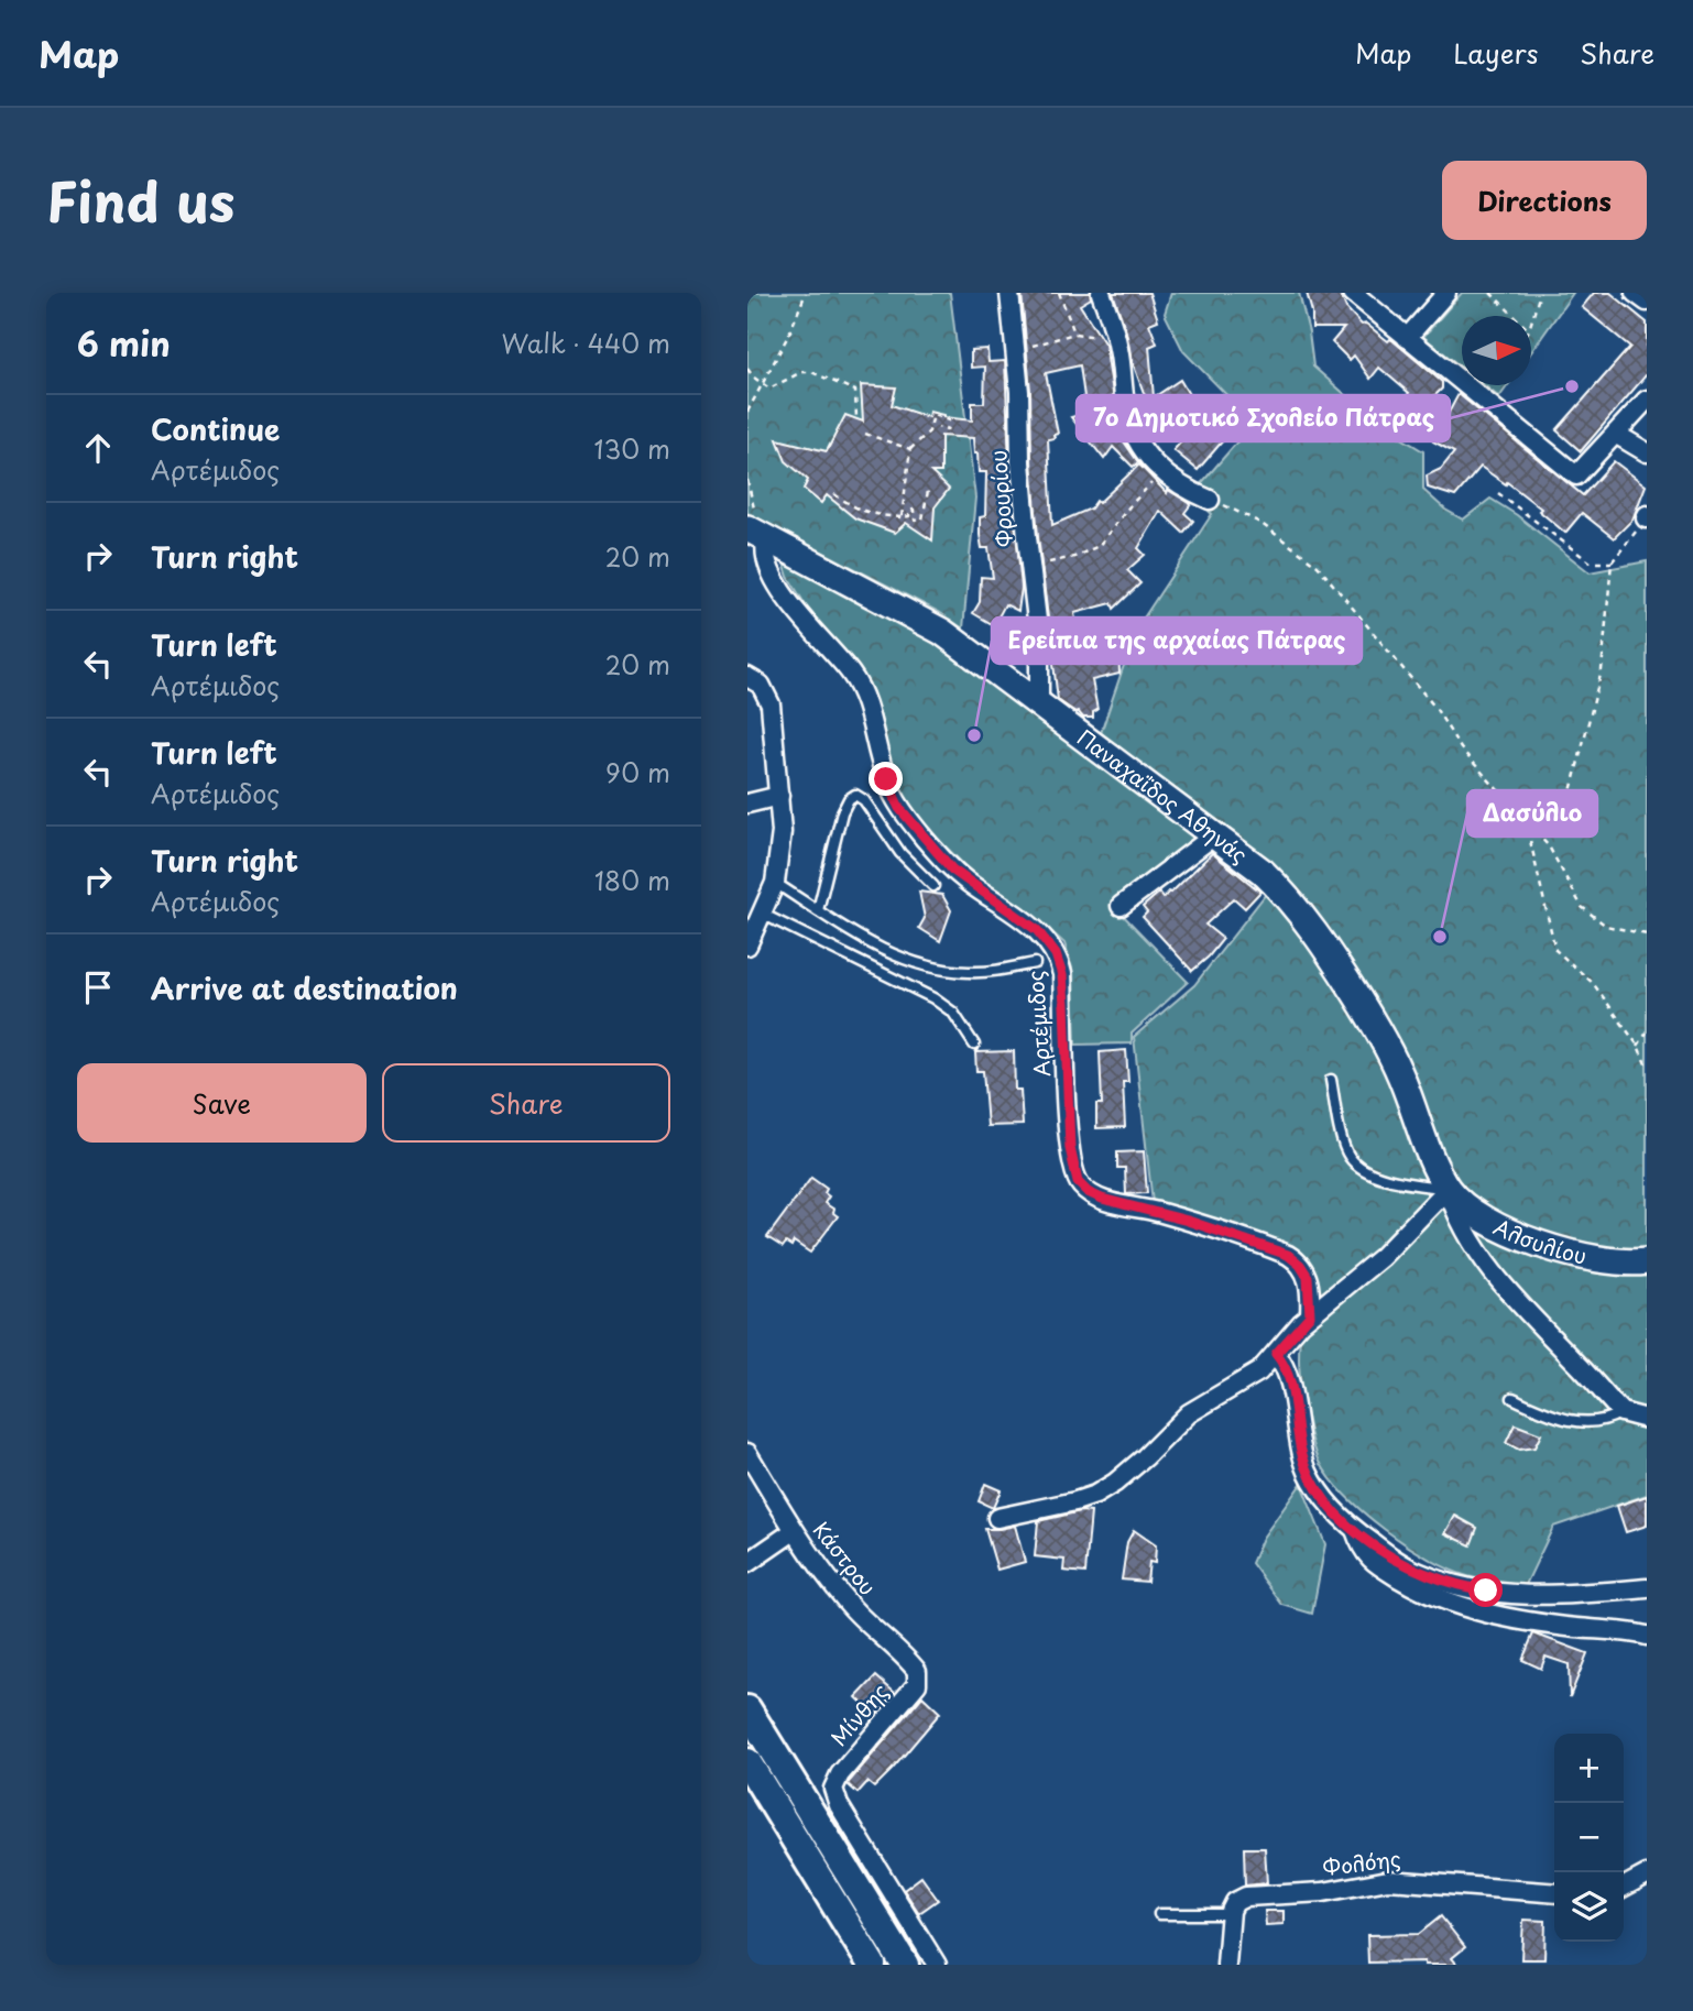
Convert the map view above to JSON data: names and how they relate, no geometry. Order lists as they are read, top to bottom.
{
  "streets": {
    "street": [
      "Φρουρίου",
      "Παναχαΐδος Αθηνάς",
      "Αρτέμιδος",
      "Αλσυλίου",
      "Κάστρου",
      "Μίνθης",
      "Φολόης"
    ]
  },
  "crossings": [
    ["Φρουρίου", "Παναχαΐδος Αθηνάς"],
    ["Παναχαΐδος Αθηνάς", "Αρτέμιδος"],
    ["Παναχαΐδος Αθηνάς", "Αλσυλίου"],
    ["Κάστρου", "Μίνθης"]
  ],
  "places": ["7ο Δημοτικό Σχολείο Πάτρας", "Ερείπια της αρχαίας Πάτρας", "Δασύλιο"],
  "north": "right",
  "page": {
    "header": "Map",
    "nav": ["Map", "Layers", "Share"],
    "title": "Find us",
    "buttons": [
      "Directions",
      ["Save", "Share"]
    ],
    "heading": ["6 min", "Walk · 440 m"],
    "list": [
      ["Continue", "Αρτέμιδος", "130 m"],
      ["Turn right", "20 m"],
      ["Turn left", "Αρτέμιδος", "20 m"],
      ["Turn left", "Αρτέμιδος", "90 m"],
      ["Turn right", "Αρτέμιδος", "180 m"],
      "Arrive at destination"
    ],
    "map_buttons": ["+", "−"]
  }
}
